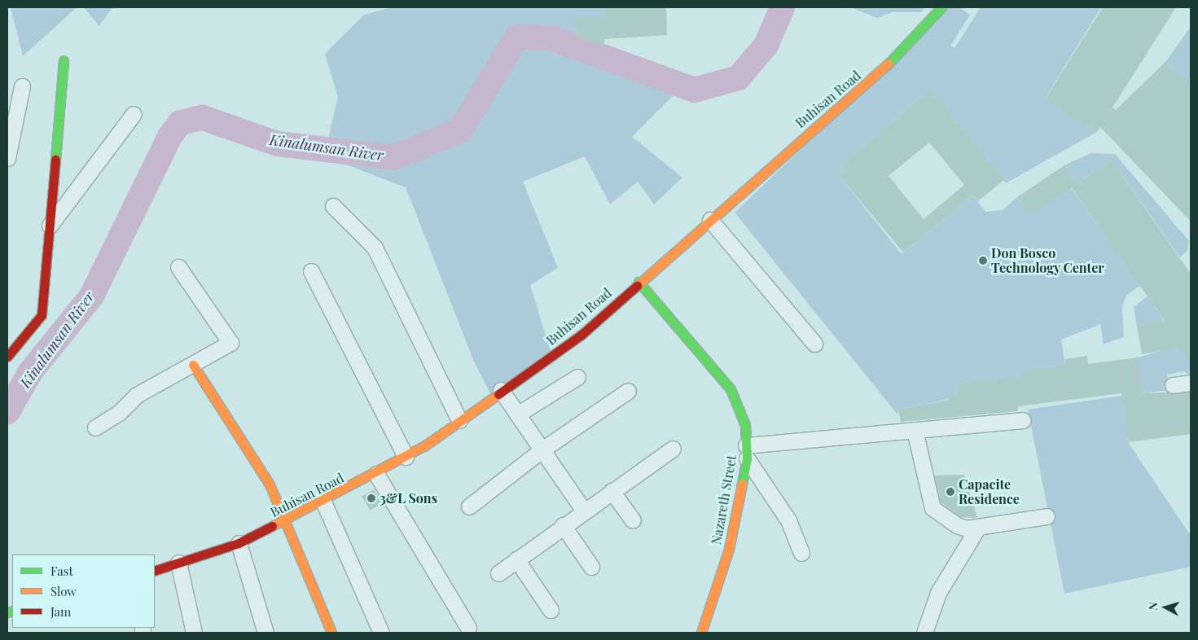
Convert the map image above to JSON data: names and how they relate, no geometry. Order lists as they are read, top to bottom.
{
  "streets": {
    "street": ["Buhisan Road", "Nazareth Street"]
  },
  "crossings": [
    ["Buhisan Road", "Nazareth Street"]
  ],
  "water": ["Kinalumsan River"],
  "places": ["Don Bosco Technology Center", "Capacite Residence", "3&L Sons"],
  "legend": ["Fast", "Slow", "Jam"],
  "north": "left"
}
